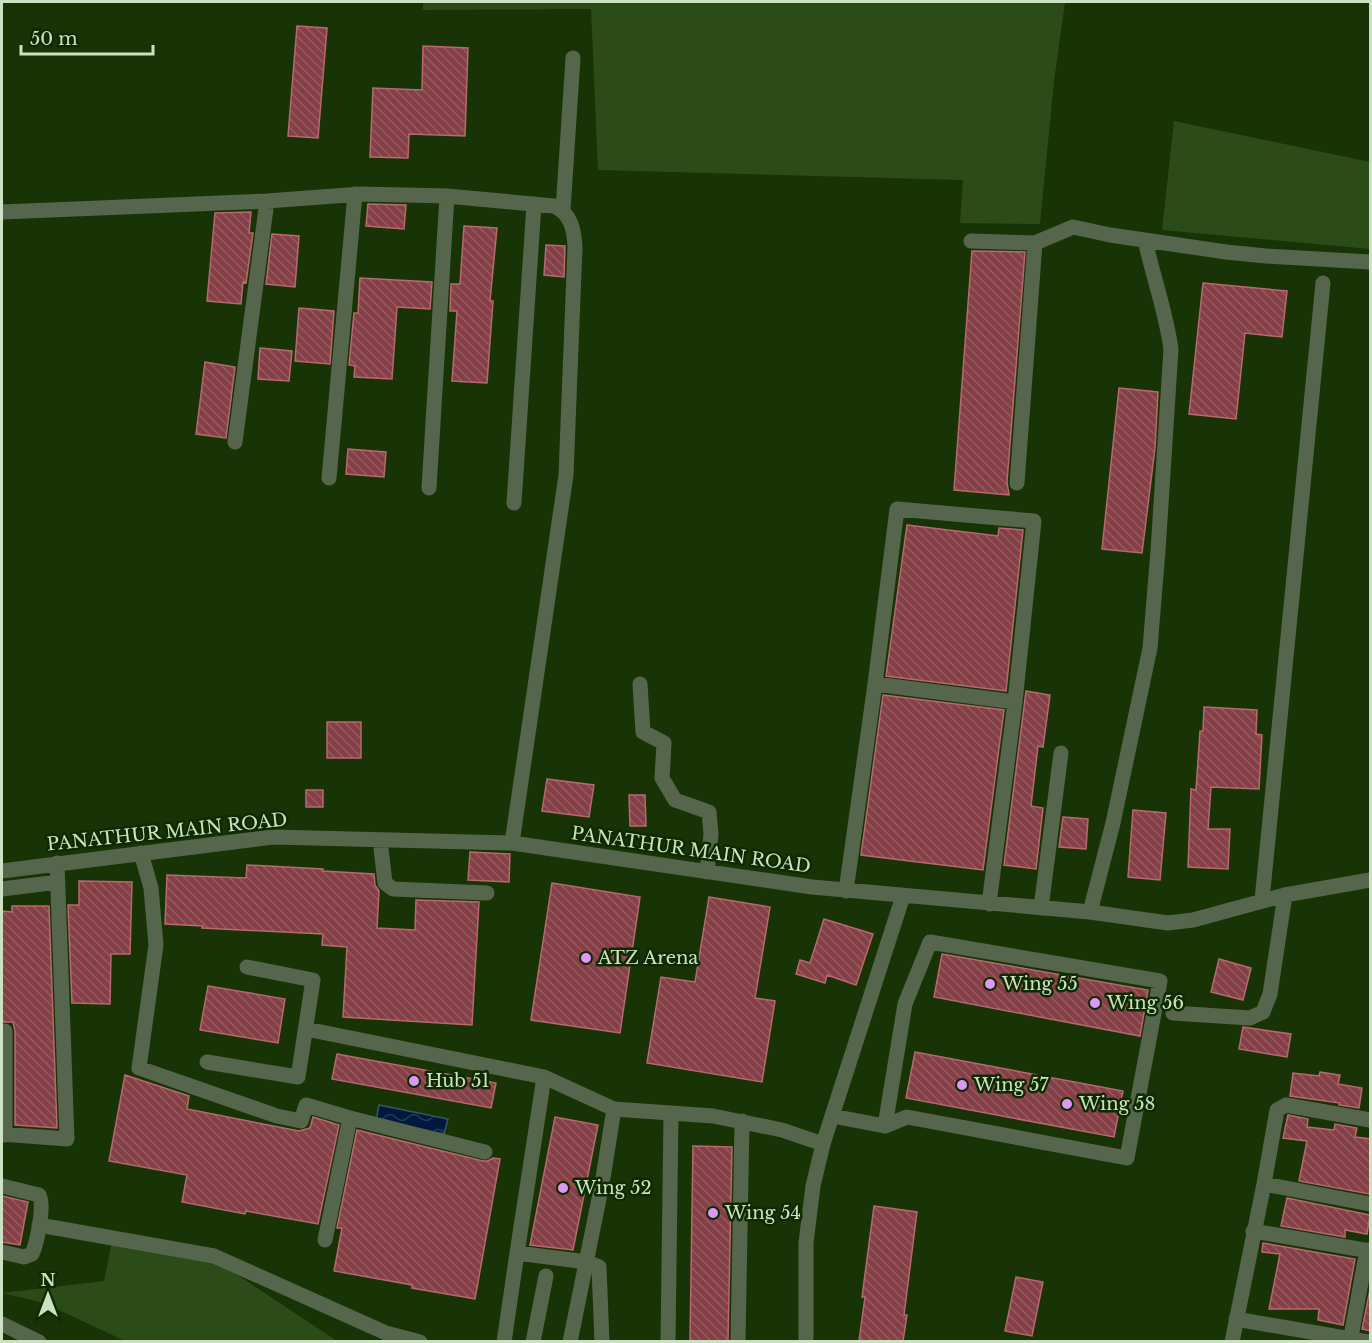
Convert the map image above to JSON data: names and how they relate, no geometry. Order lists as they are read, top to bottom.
{
  "streets": {
    "street": ["PANATHUR MAIN ROAD"]
  },
  "places": [
    "ATZ Arena",
    "Wing 55",
    "Wing 56",
    "Hub 51",
    "Wing 57",
    "Wing 58",
    "Wing 52",
    "Wing 54"
  ],
  "scale_bar": "50 m",
  "north": "top"
}
